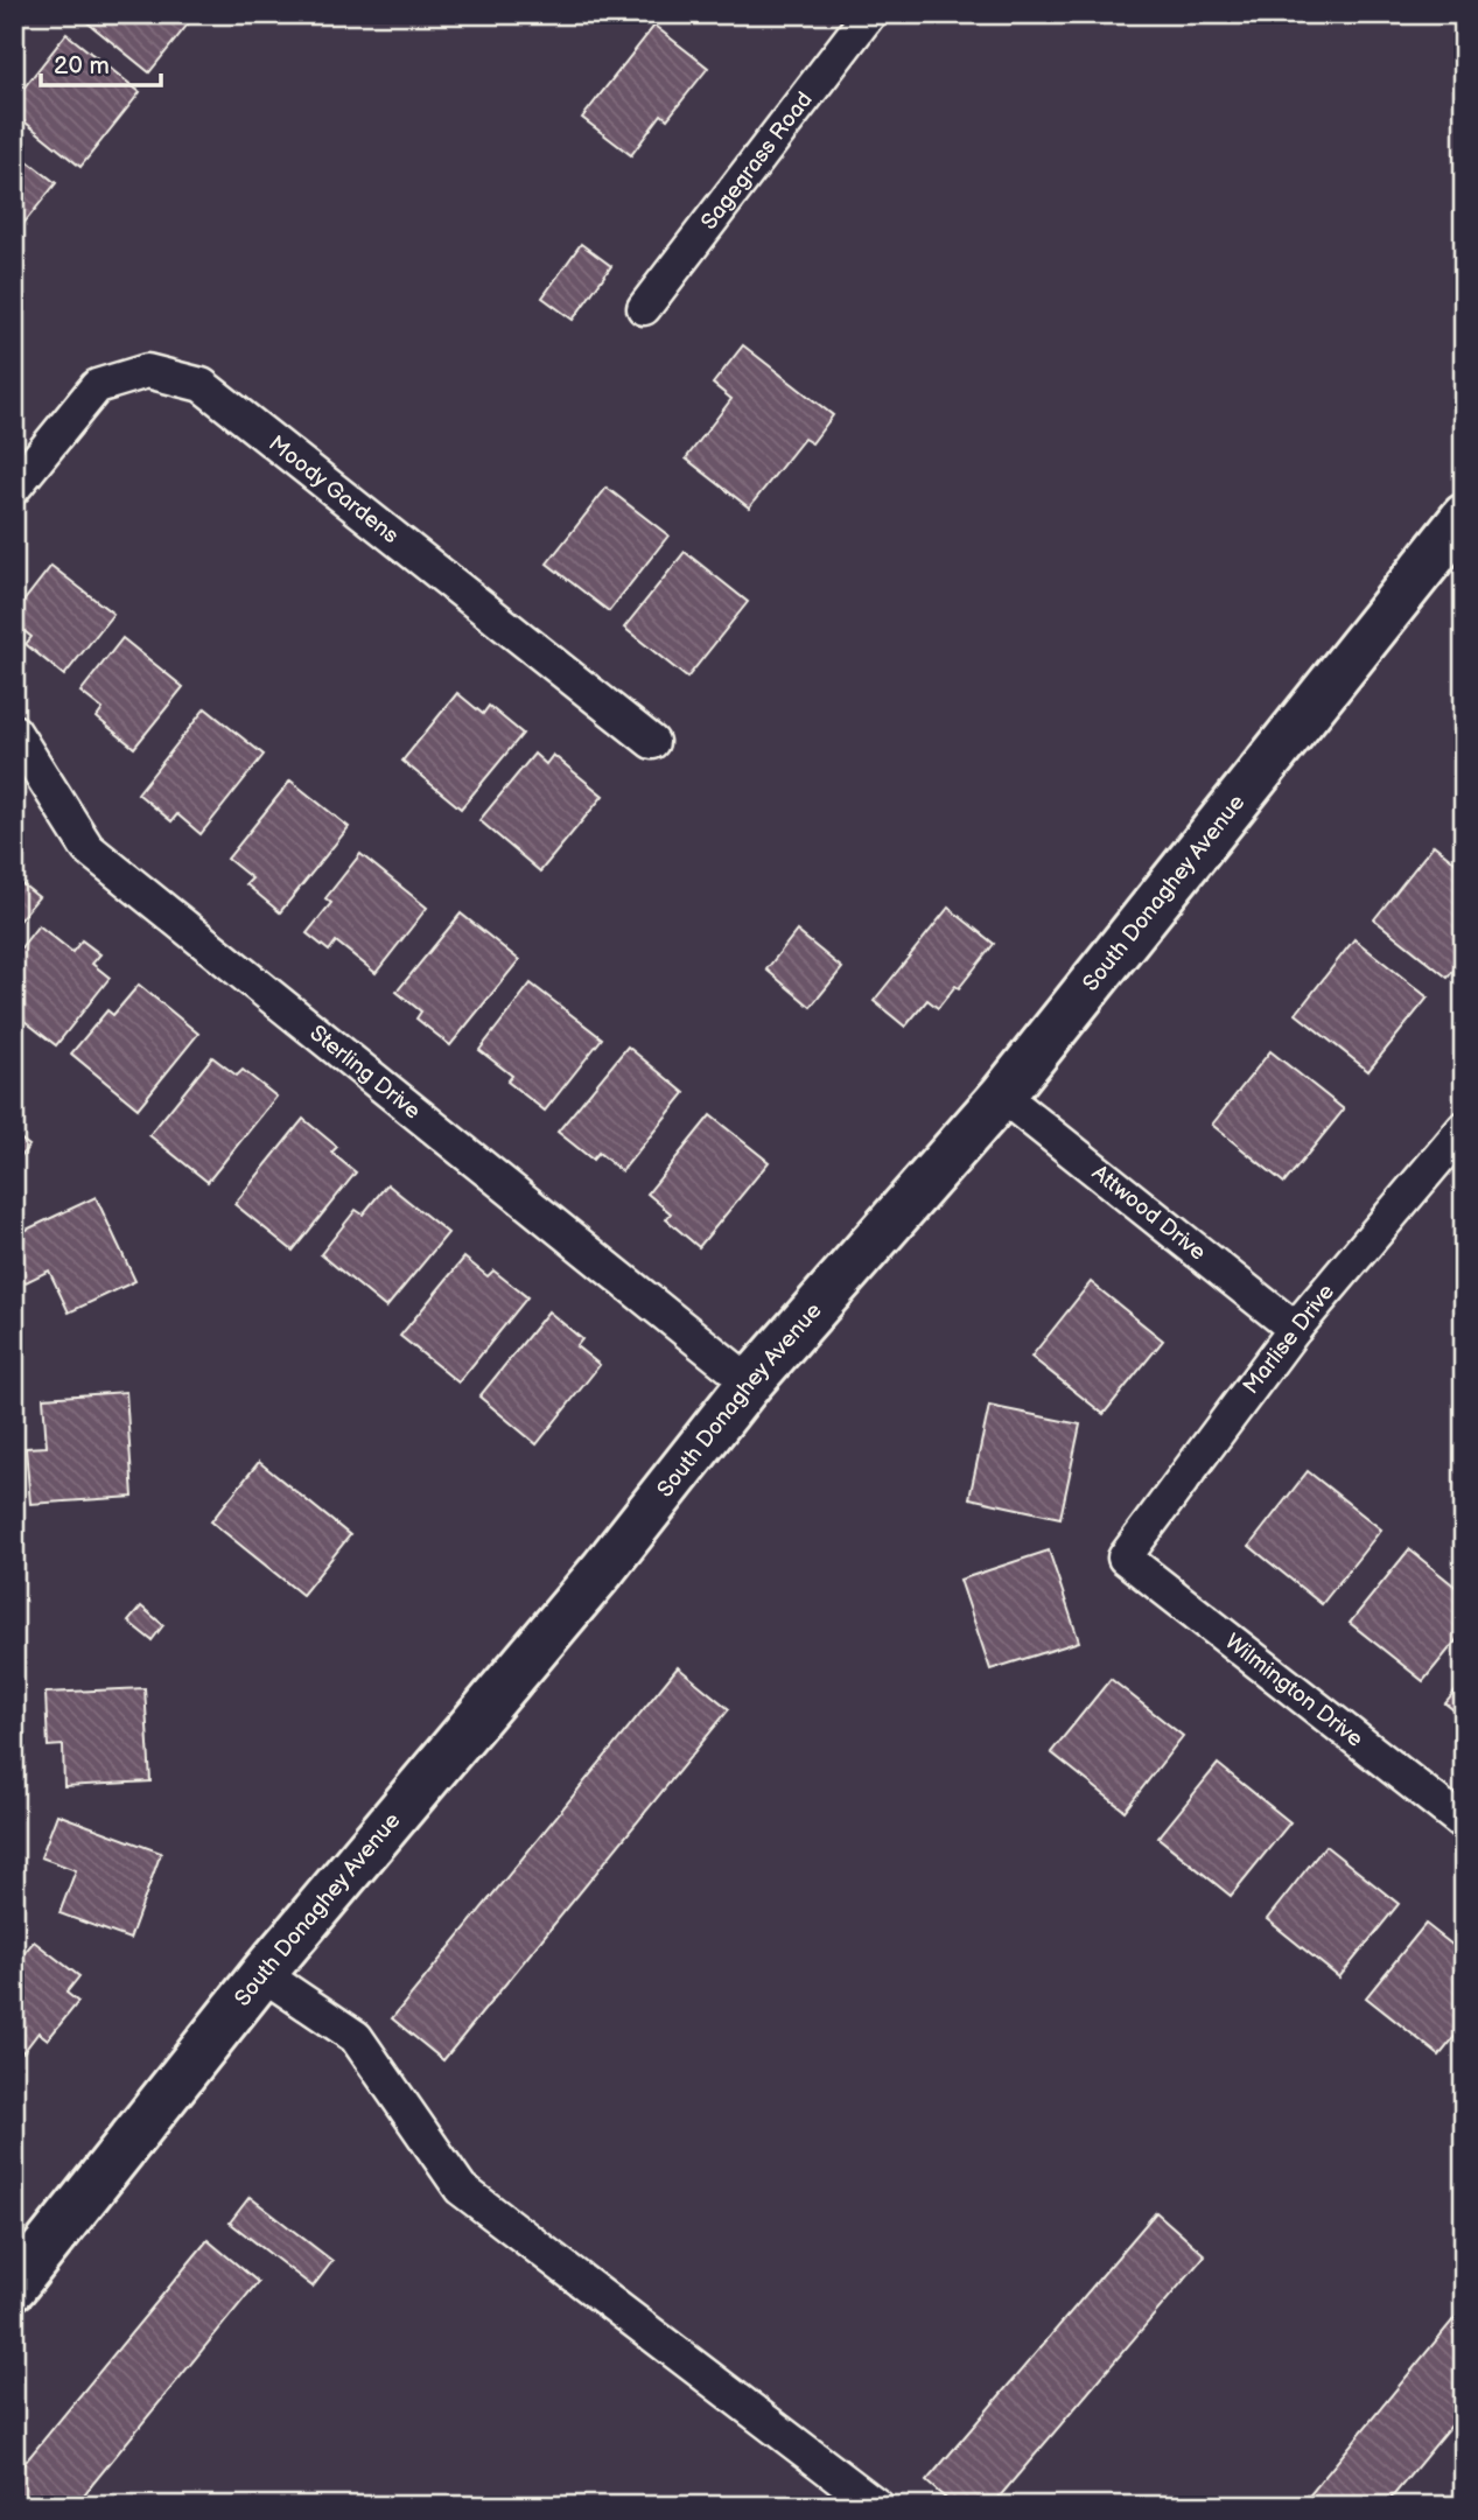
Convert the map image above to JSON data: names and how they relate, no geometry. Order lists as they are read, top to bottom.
{
  "streets": {
    "street": [
      "Sagegrass Road",
      "Moody Gardens",
      "South Donaghey Avenue",
      "Sterling Drive",
      "Attwood Drive",
      "Marlise Drive",
      "Wilmington Drive"
    ]
  },
  "crossings": [
    ["South Donaghey Avenue", "Sterling Drive"],
    ["South Donaghey Avenue", "Attwood Drive"],
    ["Attwood Drive", "Marlise Drive"],
    ["Marlise Drive", "Wilmington Drive"]
  ],
  "scale_bar": "20 m"
}
